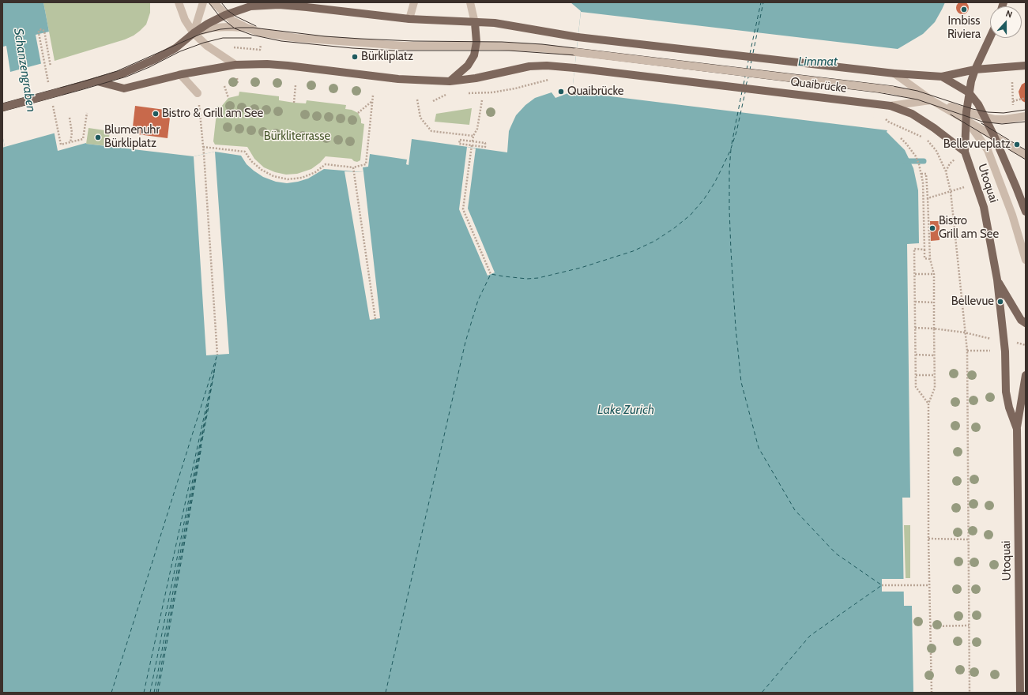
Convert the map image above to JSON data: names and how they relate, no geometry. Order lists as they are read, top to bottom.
{
  "streets": {
    "main road": ["Quaibrücke", "Utoquai"]
  },
  "crossings": [
    ["Quaibrücke", "Utoquai"]
  ],
  "water": ["Limmat", "Schanzengraben", "Lake Zurich"],
  "parks": ["Bürkliterrasse"],
  "places": [
    "Imbiss Riviera",
    "Bürkliplatz",
    "Quaibrücke",
    "Bistro & Grill am See",
    "Blumenuhr Bürkliplatz",
    "Bellevueplatz",
    "Bistro Grill am See",
    "Bellevue"
  ],
  "north": "top"
}
